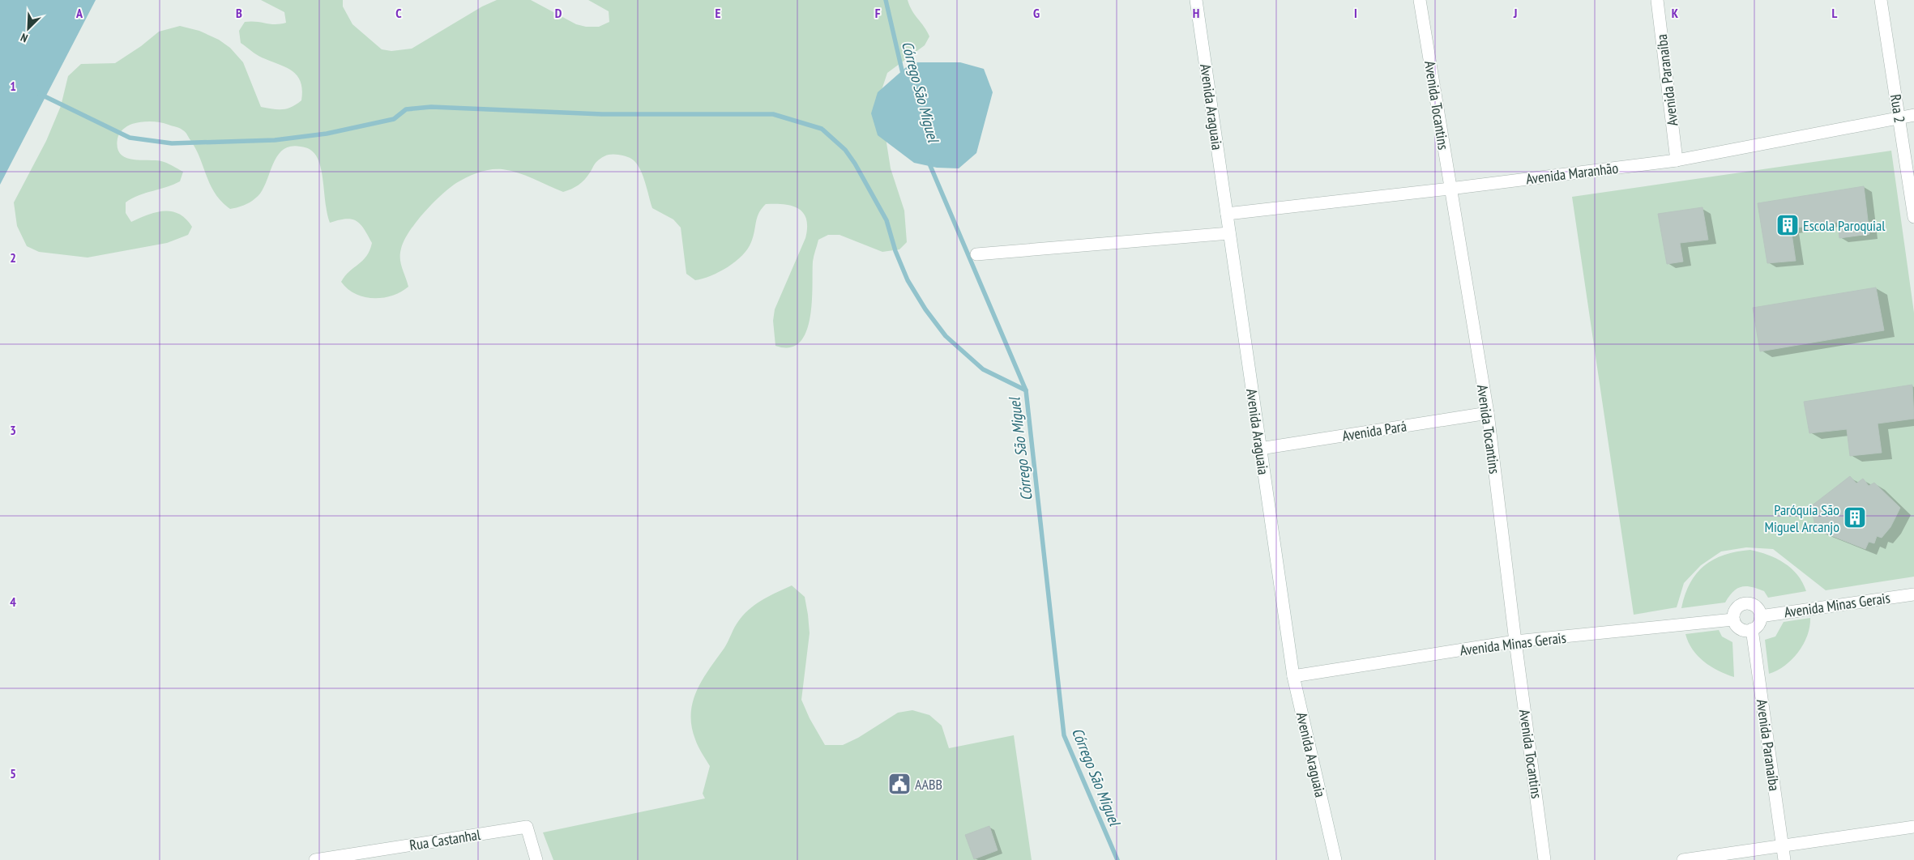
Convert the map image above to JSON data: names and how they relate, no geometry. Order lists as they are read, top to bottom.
{
  "streets": {
    "street": [
      "Avenida Paranaíba",
      "Avenida Tocantins",
      "Avenida Araguaia",
      "Rua 2",
      "Avenida Maranhão",
      "Avenida Pará",
      "Avenida Minas Gerais",
      "Rua Castanhal"
    ]
  },
  "crossings": [
    ["Avenida Paranaíba", "Avenida Maranhão"],
    ["Avenida Paranaíba", "Avenida Minas Gerais"],
    ["Avenida Tocantins", "Avenida Maranhão"],
    ["Avenida Tocantins", "Avenida Pará"],
    ["Avenida Tocantins", "Avenida Minas Gerais"],
    ["Avenida Araguaia", "Avenida Maranhão"],
    ["Avenida Araguaia", "Avenida Pará"],
    ["Avenida Araguaia", "Avenida Minas Gerais"],
    ["Rua 2", "Avenida Maranhão"]
  ],
  "water": ["Córrego São Miguel"],
  "places": {
    "building": ["Escola Paroquial", "Paróquia São Miguel Arcanjo"],
    "public building": ["AABB"]
  },
  "north": "bottom left",
  "grid": {
    "columns": [
      "A",
      "B",
      "C",
      "D",
      "E",
      "F",
      "G",
      "H",
      "I",
      "J",
      "K",
      "L"
    ],
    "rows": [
      "1",
      "2",
      "3",
      "4",
      "5"
    ]
  }
}
